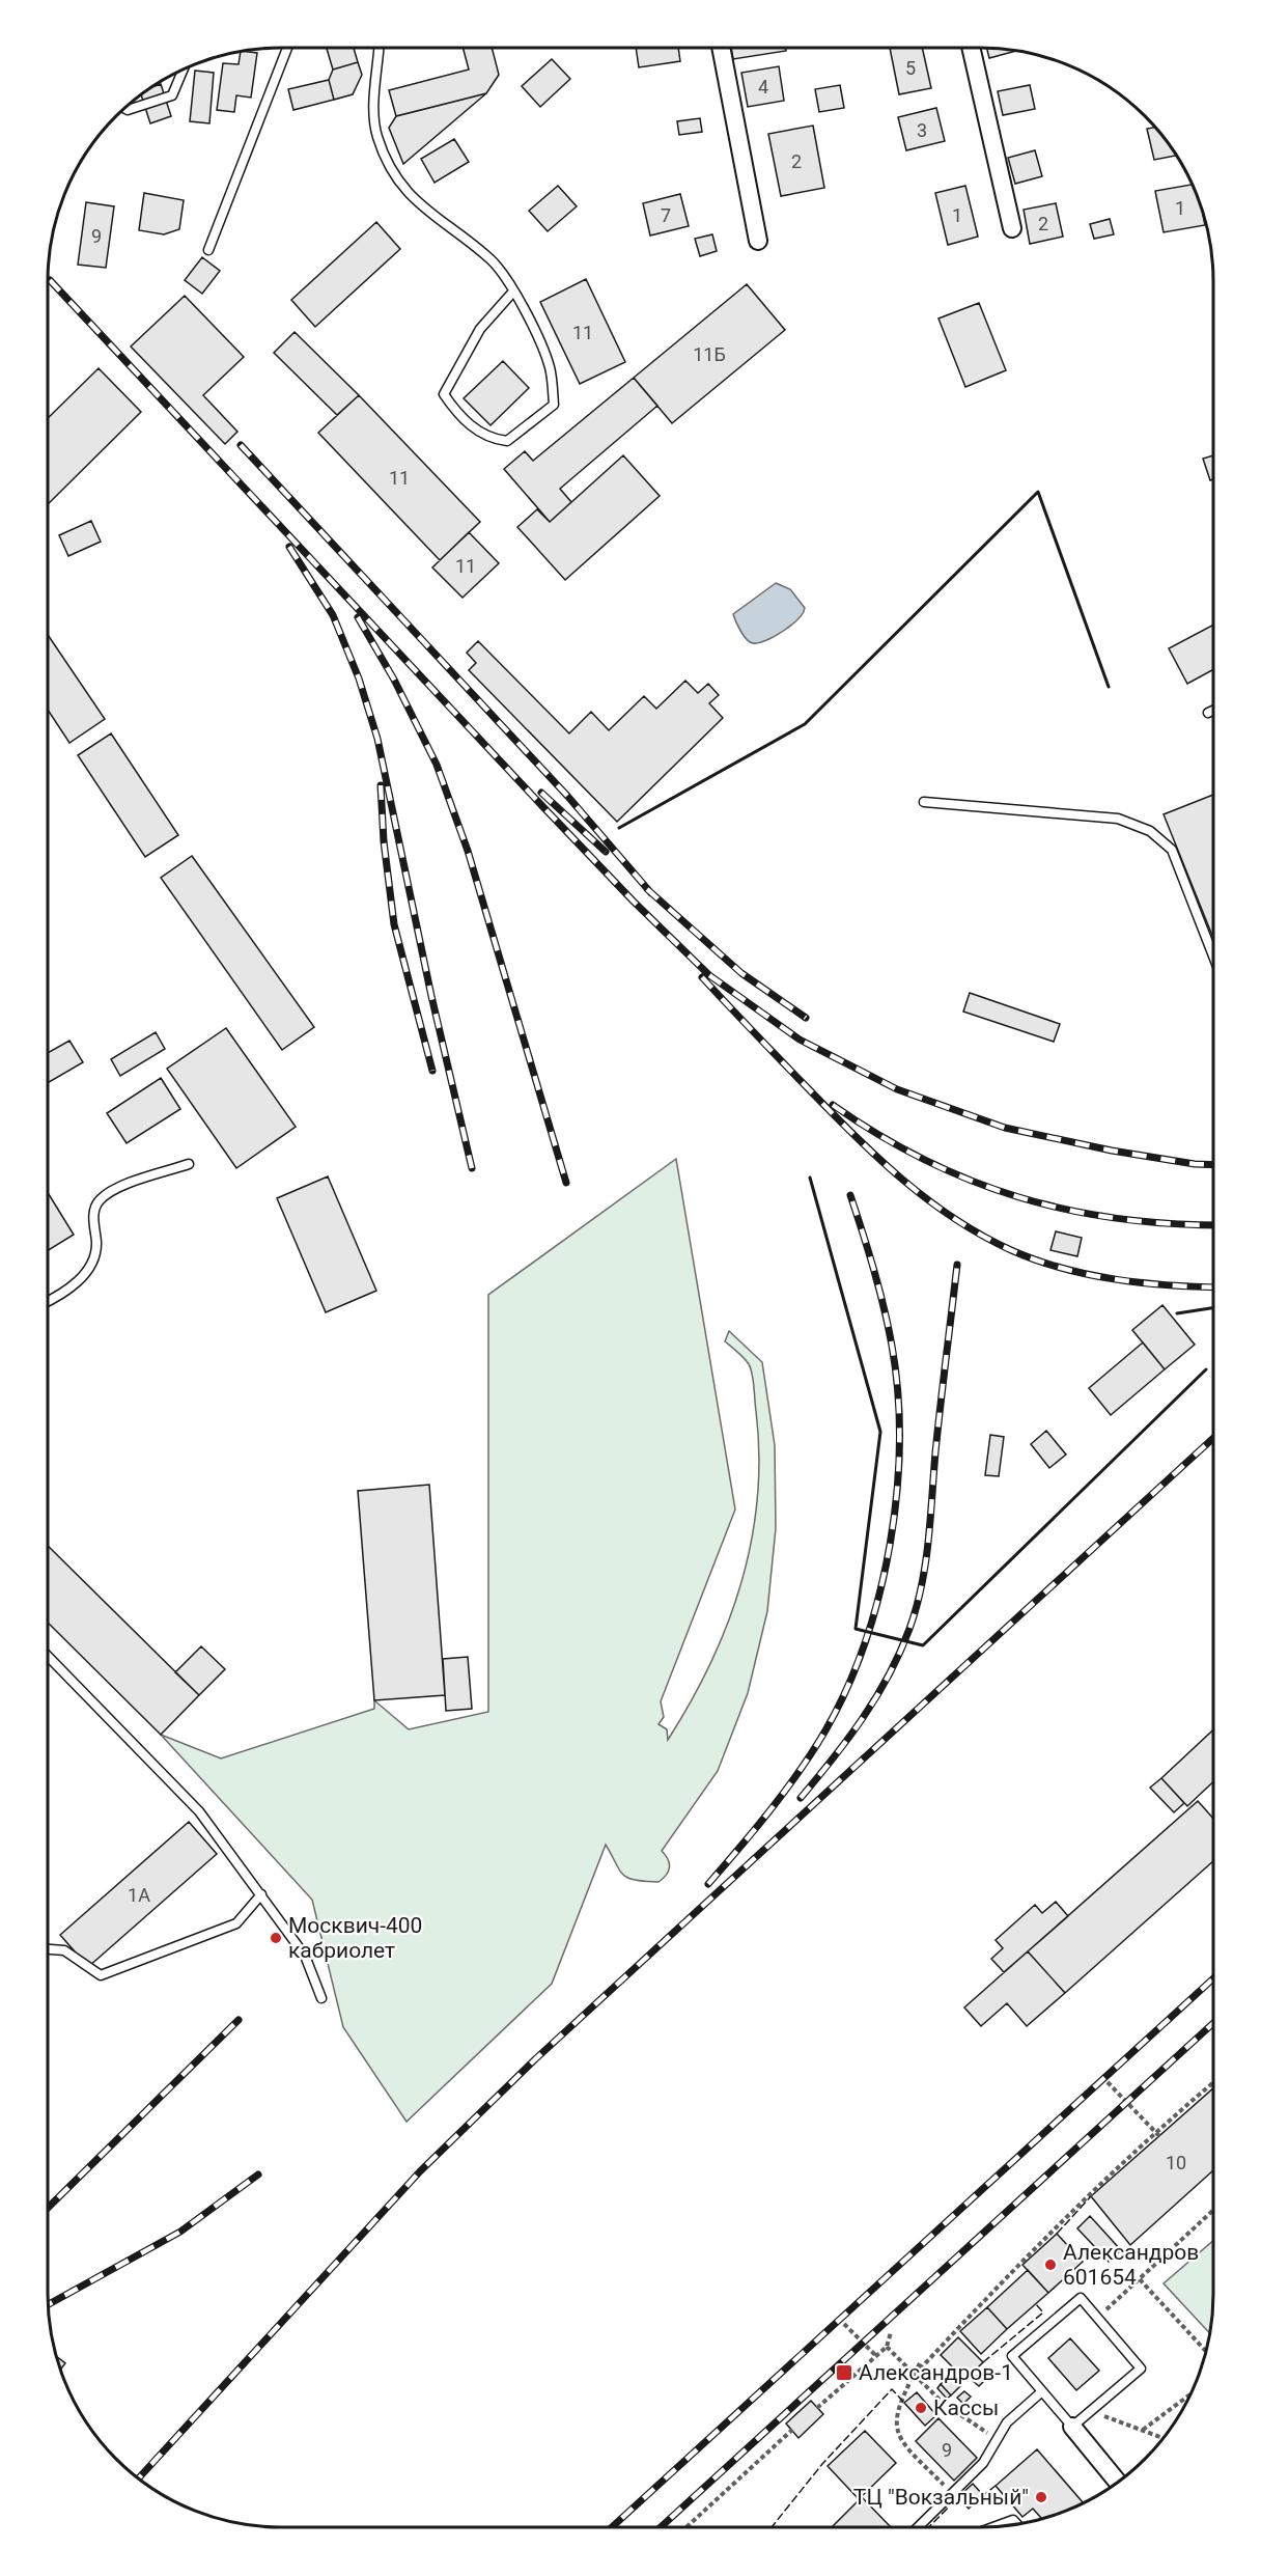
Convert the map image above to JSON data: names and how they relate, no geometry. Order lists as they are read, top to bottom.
{
  "places": {
    "other": [
      "Москвич-400 кабриолет",
      "Александров 601654",
      "Кассы",
      "ТЦ \"Вокзальный\""
    ],
    "transit": ["Александров-1"]
  },
  "house_numbers": [
    "5",
    "4",
    "3",
    "2",
    "1",
    "7",
    "1",
    "2",
    "9",
    "11",
    "11Б",
    "11",
    "11",
    "1А",
    "10",
    "9"
  ]
}
